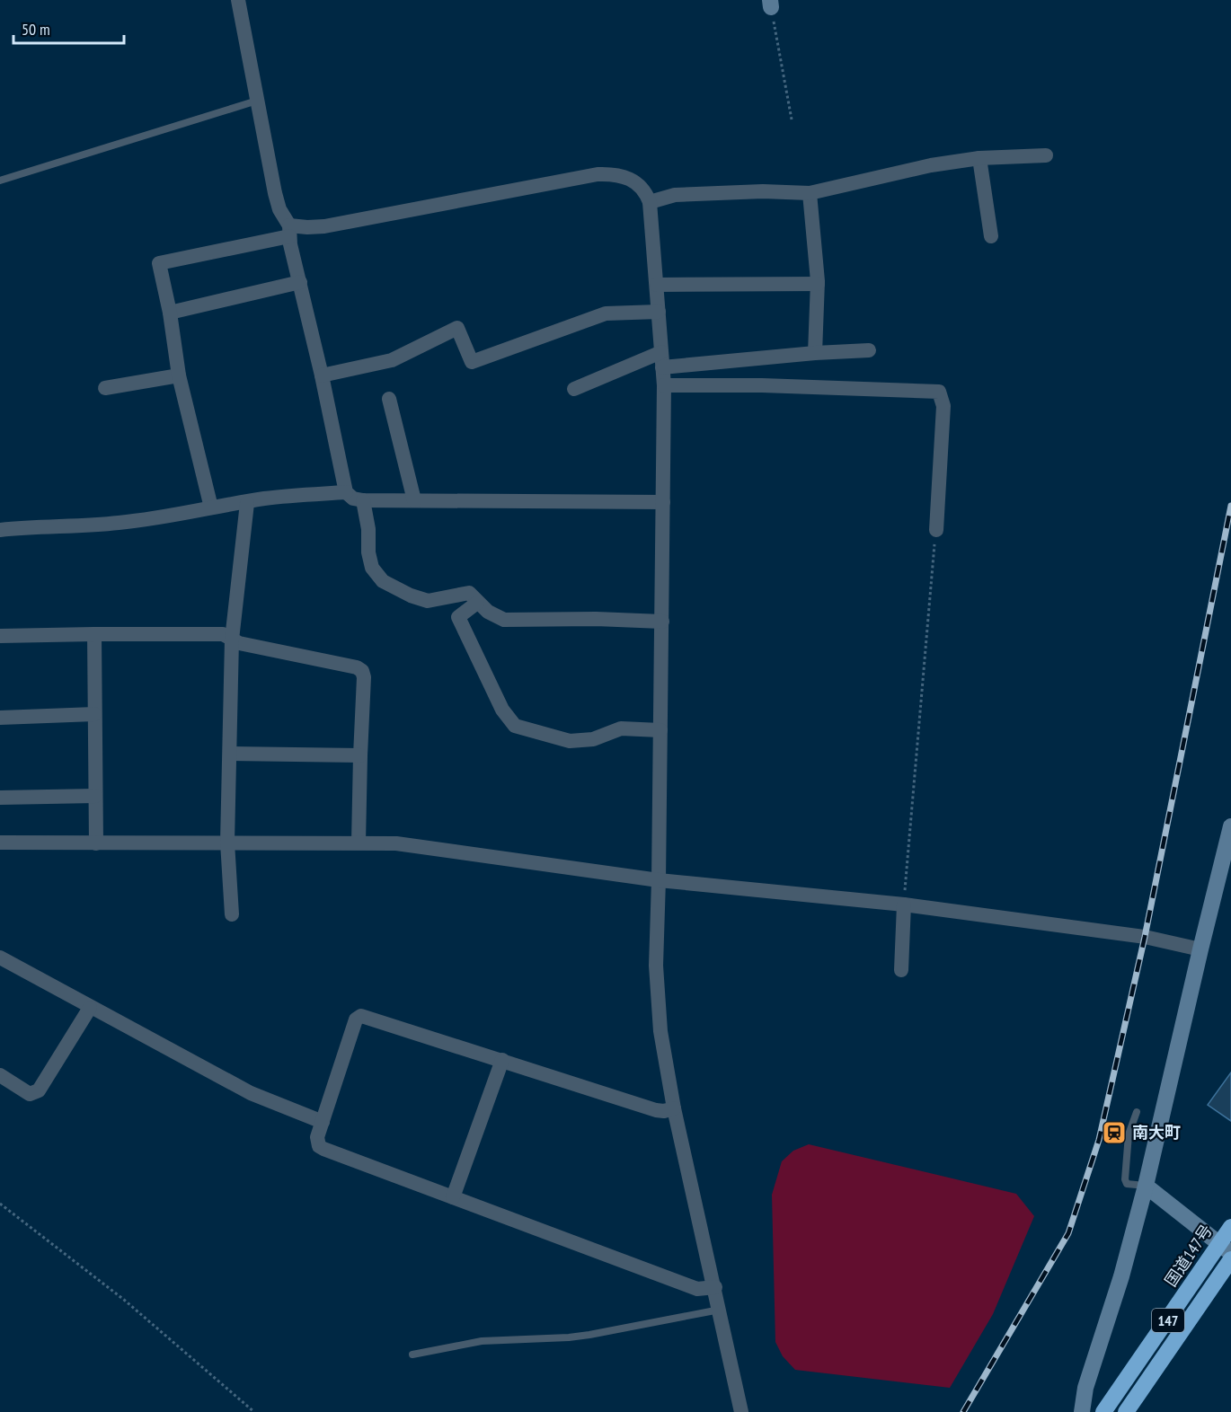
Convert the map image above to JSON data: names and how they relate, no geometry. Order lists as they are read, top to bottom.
{
  "streets": {
    "highway": ["国道147号", "147"]
  },
  "places": {
    "station": ["南大町"]
  },
  "scale_bar": "50 m"
}
